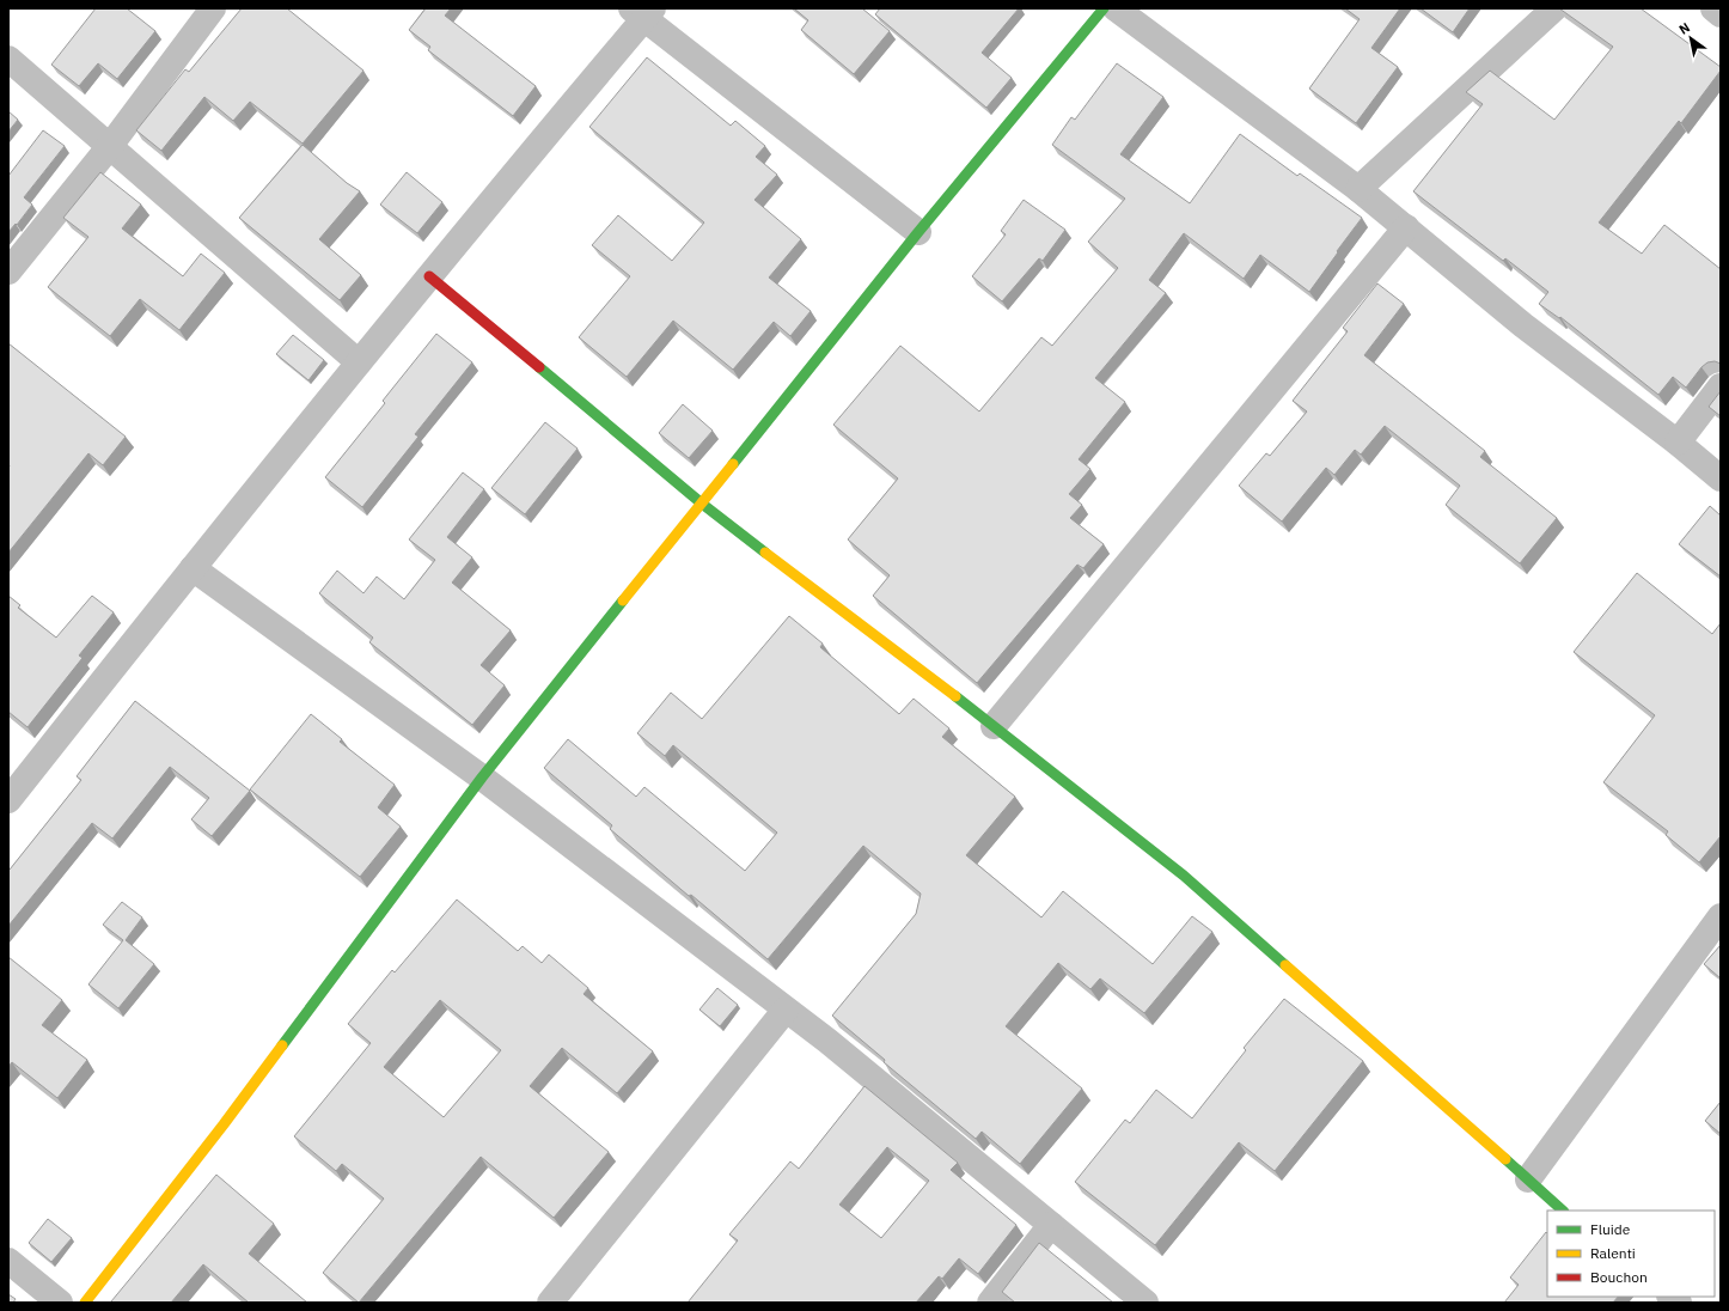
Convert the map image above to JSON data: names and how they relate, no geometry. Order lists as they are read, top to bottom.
{
  "legend": ["Fluide", "Ralenti", "Bouchon"],
  "north": "top left"
}
